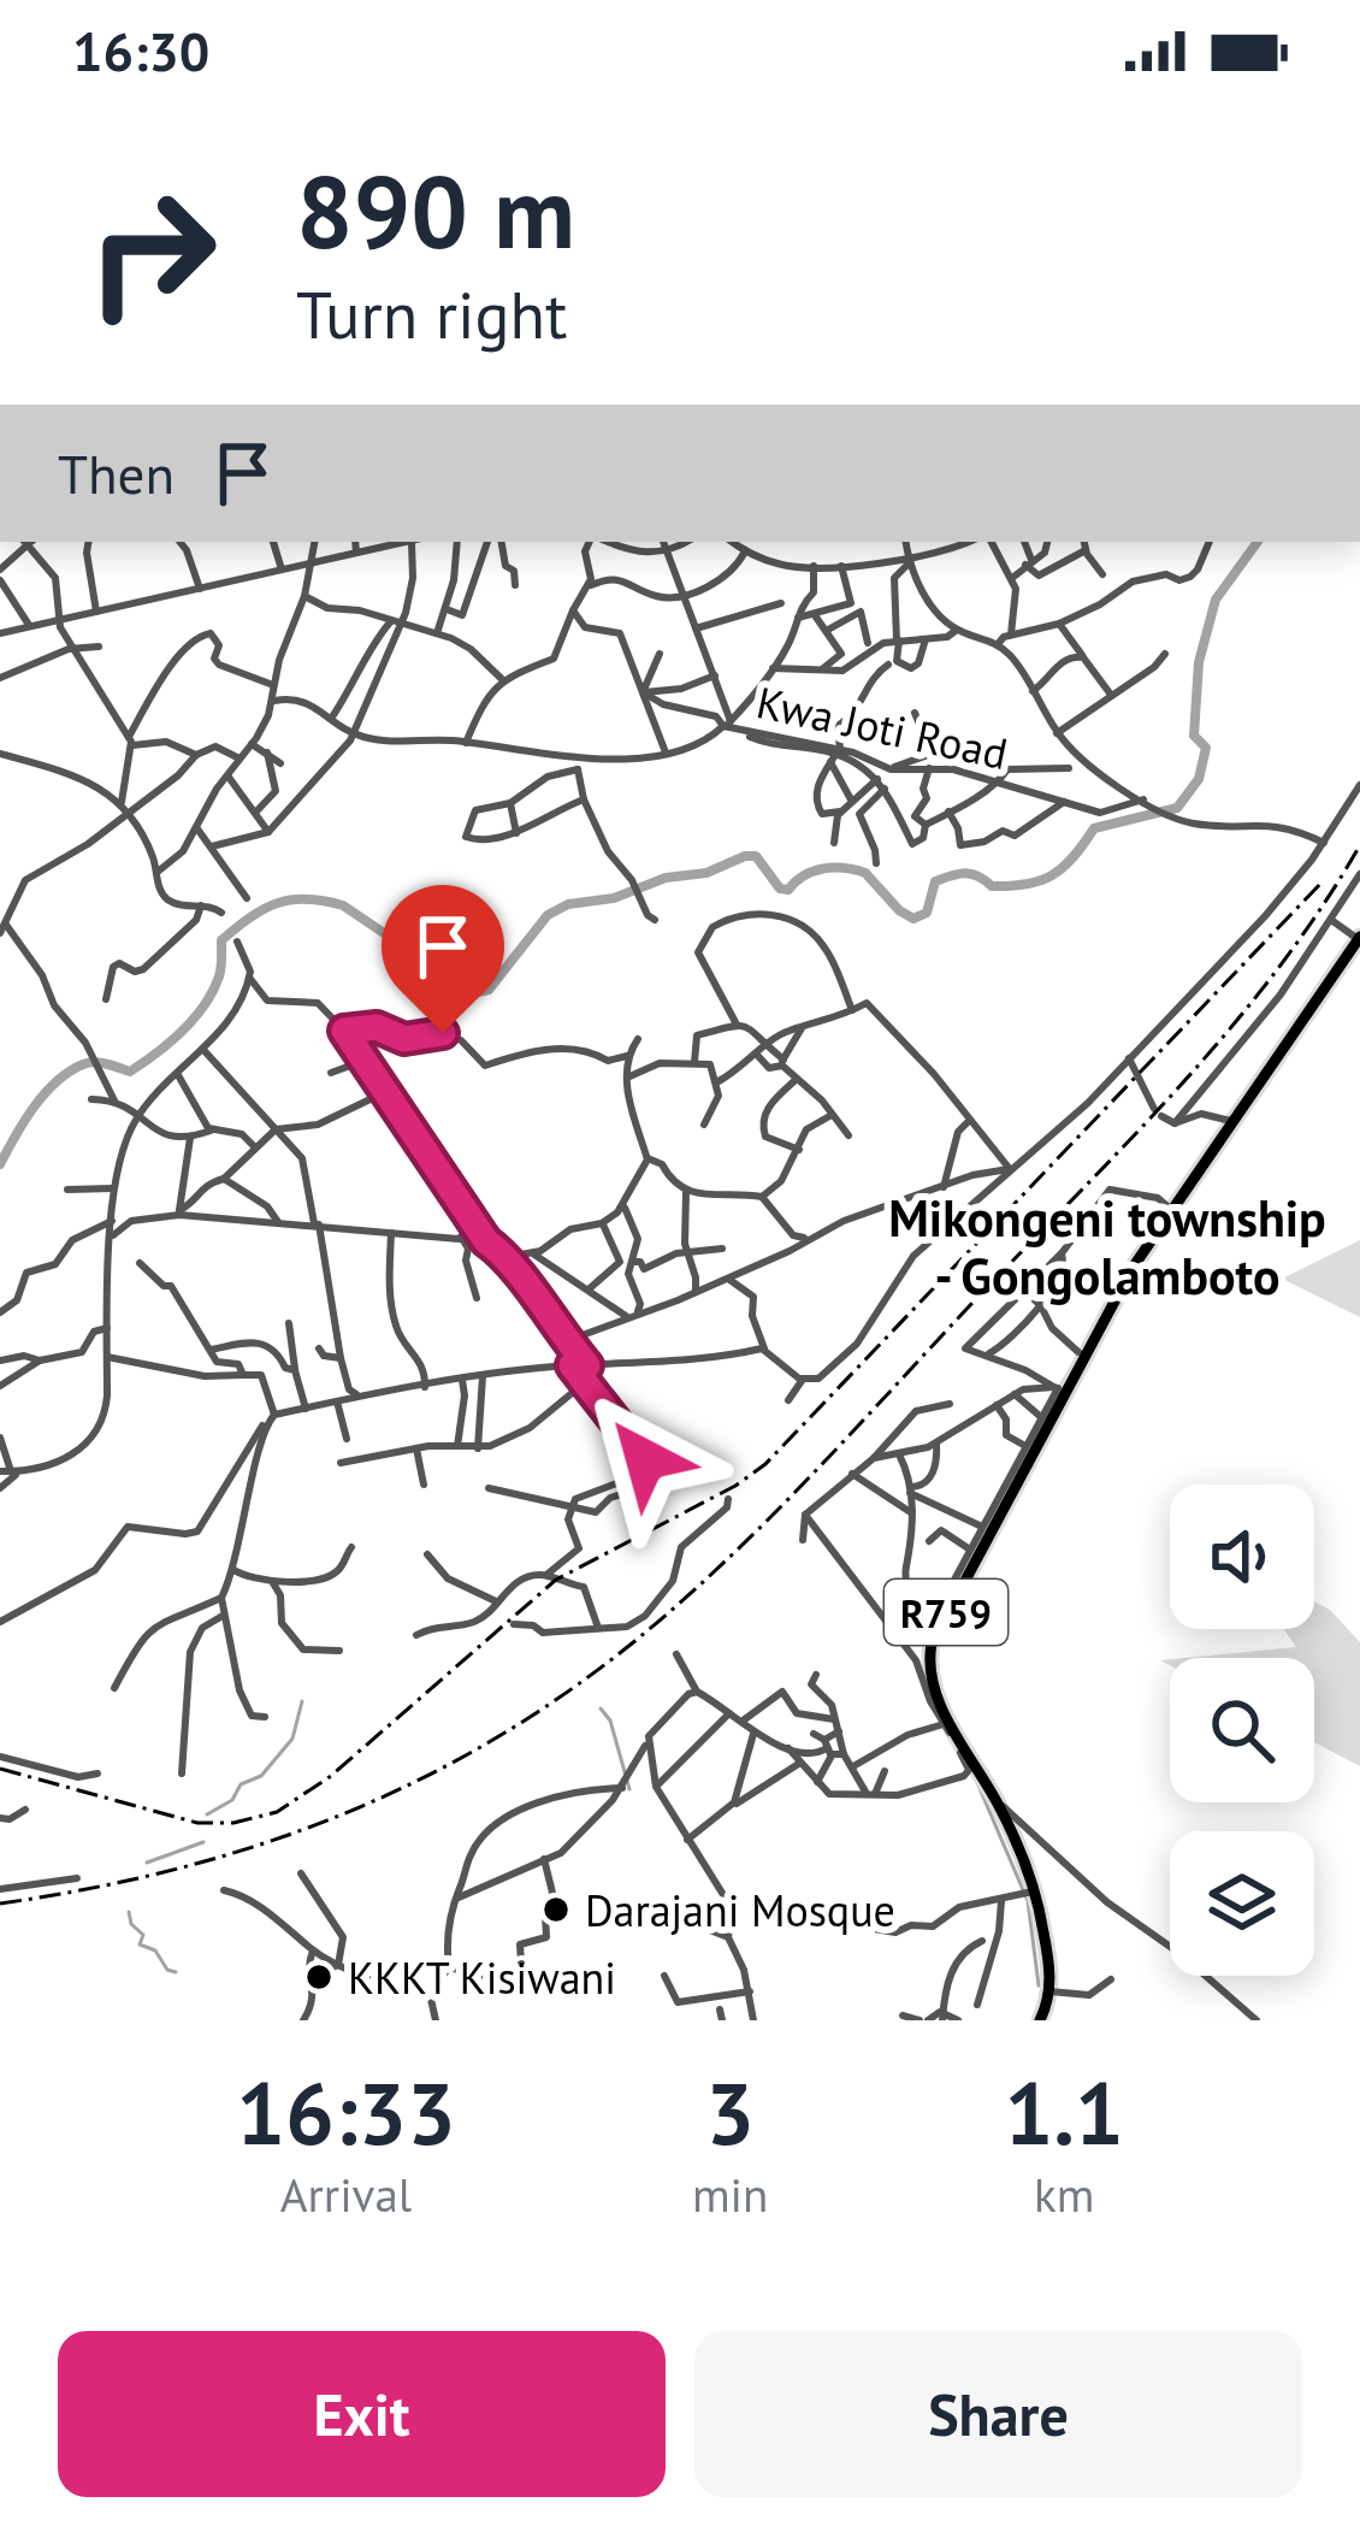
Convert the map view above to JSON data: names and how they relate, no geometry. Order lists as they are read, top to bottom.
{
  "streets": {
    "main road": ["R759"],
    "street": ["Kwa Joti Road"]
  },
  "districts": ["Mikongeni township - Gongolamboto"],
  "places": ["Darajani Mosque", "KKKT Kisiwani"],
  "page": {
    "status": "16:30",
    "turn": ["890 m", "Turn right"],
    "then": "Then",
    "eta": [
      "16:33",
      "Arrival",
      "3",
      "min",
      "1.1",
      "km"
    ],
    "buttons": ["Exit", "Share"]
  }
}
